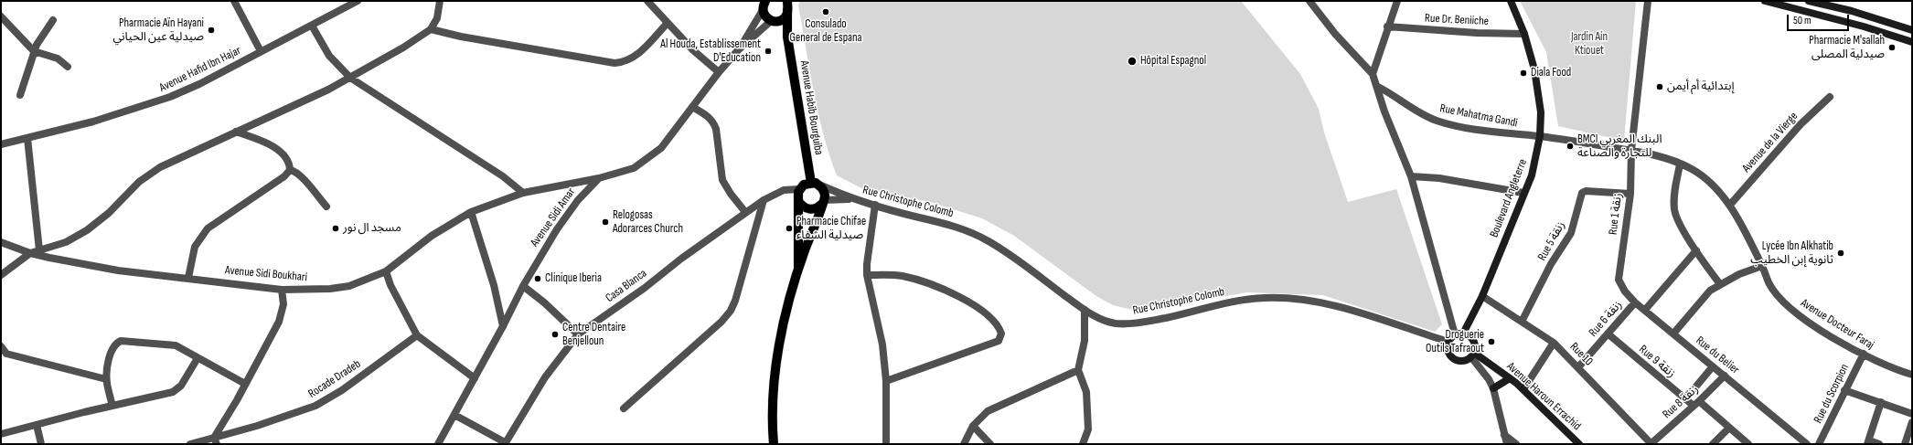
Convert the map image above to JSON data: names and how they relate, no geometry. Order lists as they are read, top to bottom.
{
  "streets": {
    "main road": ["Avenue Habib Bourguiba", "Boulevard Angleterre", "Avenue Haroun Errachid"],
    "street": [
      "Rue Dr. Beniiche",
      "Avenue Hafid Ibn Hajar",
      "Rue Mahatma Gandi",
      "Avenue de la Vierge",
      "Rue Christophe Colomb",
      "Rue 1 زنقة",
      "Avenue Sidi Amar",
      "Rue 5 زنقة",
      "Avenue Sidi Boukhari",
      "Casa Blanca",
      "Rue 6 زنقة",
      "Avenue Docteur Faraj",
      "Rue 10",
      "Rue du Belier",
      "Rue 9 زنقة",
      "Rocade Dradeb",
      "Rue du Scorpion",
      "Rue 8 زنقة"
    ]
  },
  "crossings": [
    ["Rue Dr. Beniiche", "Boulevard Angleterre"],
    ["Avenue Habib Bourguiba", "Rue Christophe Colomb"],
    ["Avenue Habib Bourguiba", "Casa Blanca"],
    ["Rue Mahatma Gandi", "Boulevard Angleterre"],
    ["Rue Mahatma Gandi", "Avenue Docteur Faraj"],
    ["Avenue de la Vierge", "Avenue Docteur Faraj"],
    ["Boulevard Angleterre", "Rue Christophe Colomb"],
    ["Boulevard Angleterre", "Avenue Docteur Faraj"],
    ["Boulevard Angleterre", "Rue 10"],
    ["Boulevard Angleterre", "Avenue Haroun Errachid"],
    ["Rue Christophe Colomb", "Casa Blanca"],
    ["Rue Christophe Colomb", "Avenue Haroun Errachid"],
    ["Rue 1 زنقة", "Rue 5 زنقة"],
    ["Rue 1 زنقة", "Avenue Docteur Faraj"],
    ["Rue 1 زنقة", "Rue du Belier"],
    ["Avenue Sidi Amar", "Avenue Sidi Boukhari"],
    ["Rue 5 زنقة", "Rue 10"],
    ["Rue 6 زنقة", "Rue 10"],
    ["Rue 6 زنقة", "Rue du Belier"],
    ["Rue 6 زنقة", "Rue 9 زنقة"],
    ["Avenue Docteur Faraj", "Rue du Scorpion"],
    ["Rue 10", "Rue 8 زنقة"],
    ["Rue du Belier", "Rue 8 زنقة"],
    ["Rue 9 زنقة", "Rue 8 زنقة"]
  ],
  "parks": ["Jardin Ain Ktiouet"],
  "places": [
    "Consulado General de Espana",
    "Pharmacie Aïn Hayani صيدلية عين الحياني",
    "Pharmacie M'sallah صيدلية المصلى",
    "Al Houda, Establissement D'Education",
    "Hôpital Espagnol",
    "Diala Food",
    "إبتدائية أم أيمن",
    "BMCI البنك المغربي للتجارة والصناعة",
    "Relogosas Adorarces Church",
    "مسجد ال نور",
    "Pharmacie Chifae صيدلية الشفاء",
    "Lycée Ibn Alkhatib ثانوية إبن الخطيب",
    "Clinique Iberia",
    "Centre Dentaire Benjelloun",
    "Droguerie Outils Tafraout"
  ],
  "scale_bar": "50 m"
}
